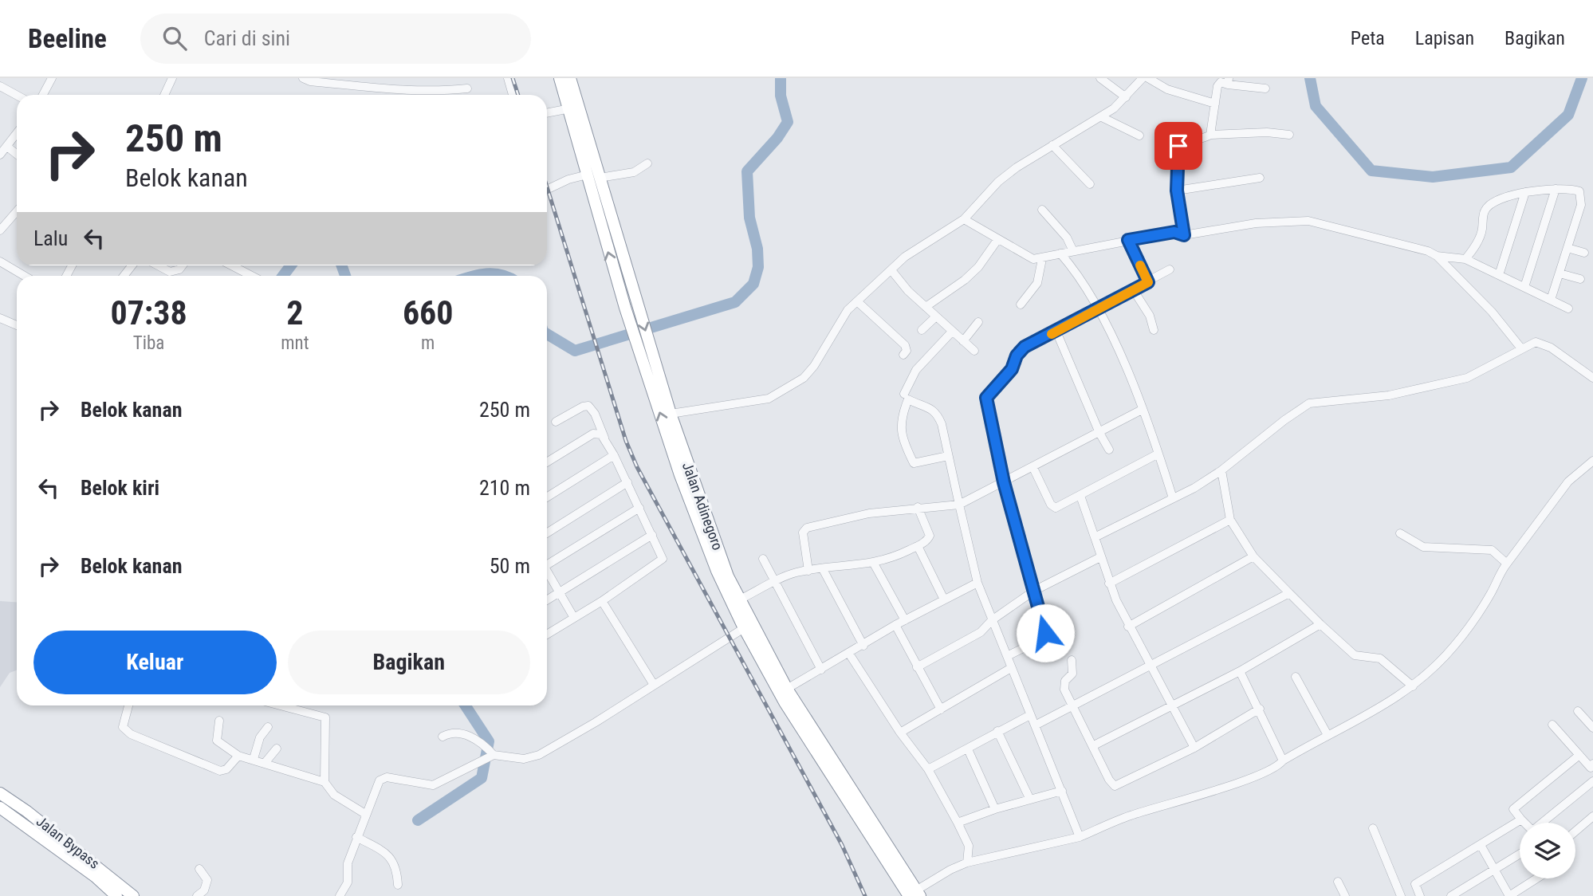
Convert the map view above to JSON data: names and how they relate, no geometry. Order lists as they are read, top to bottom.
{
  "streets": {
    "highway": ["Jalan Adinegoro", "Jalan Bypass"]
  },
  "page": {
    "header": "Beeline",
    "search": "Cari di sini",
    "nav": ["Peta", "Lapisan", "Bagikan"],
    "turn": ["250 m", "Belok kanan"],
    "then": "Lalu",
    "eta": [
      "07:38",
      "Tiba",
      "2",
      "mnt",
      "660",
      "m"
    ],
    "list": [
      {
        "name": "Belok kanan",
        "value": "250 m"
      },
      {
        "name": "Belok kiri",
        "value": "210 m"
      },
      {
        "name": "Belok kanan",
        "value": "50 m"
      }
    ],
    "buttons": ["Keluar", "Bagikan"]
  }
}
